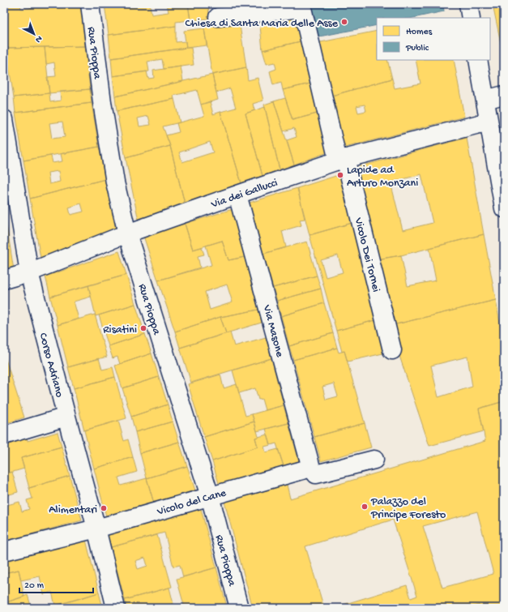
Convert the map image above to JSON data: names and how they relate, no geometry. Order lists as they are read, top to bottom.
{
  "streets": {
    "street": [
      "Rua Pioppa",
      "Via dei Gallucci",
      "Vicolo Dei Tornei",
      "Via Masone",
      "Corso Adriano",
      "Vicolo del Cane"
    ]
  },
  "crossings": [
    ["Rua Pioppa", "Via dei Gallucci"],
    ["Rua Pioppa", "Vicolo del Cane"],
    ["Via dei Gallucci", "Vicolo Dei Tornei"],
    ["Via dei Gallucci", "Via Masone"],
    ["Via dei Gallucci", "Corso Adriano"],
    ["Via Masone", "Vicolo del Cane"],
    ["Corso Adriano", "Vicolo del Cane"]
  ],
  "places": [
    "Chiesa di Santa Maria delle Asse",
    "Lapide ad Arturo Monzani",
    "Risatini",
    "Palazzo del Principe Foresto",
    "Alimentari"
  ],
  "legend": ["Homes", "Public"],
  "scale_bar": "20 m",
  "north": "bottom right"
}
